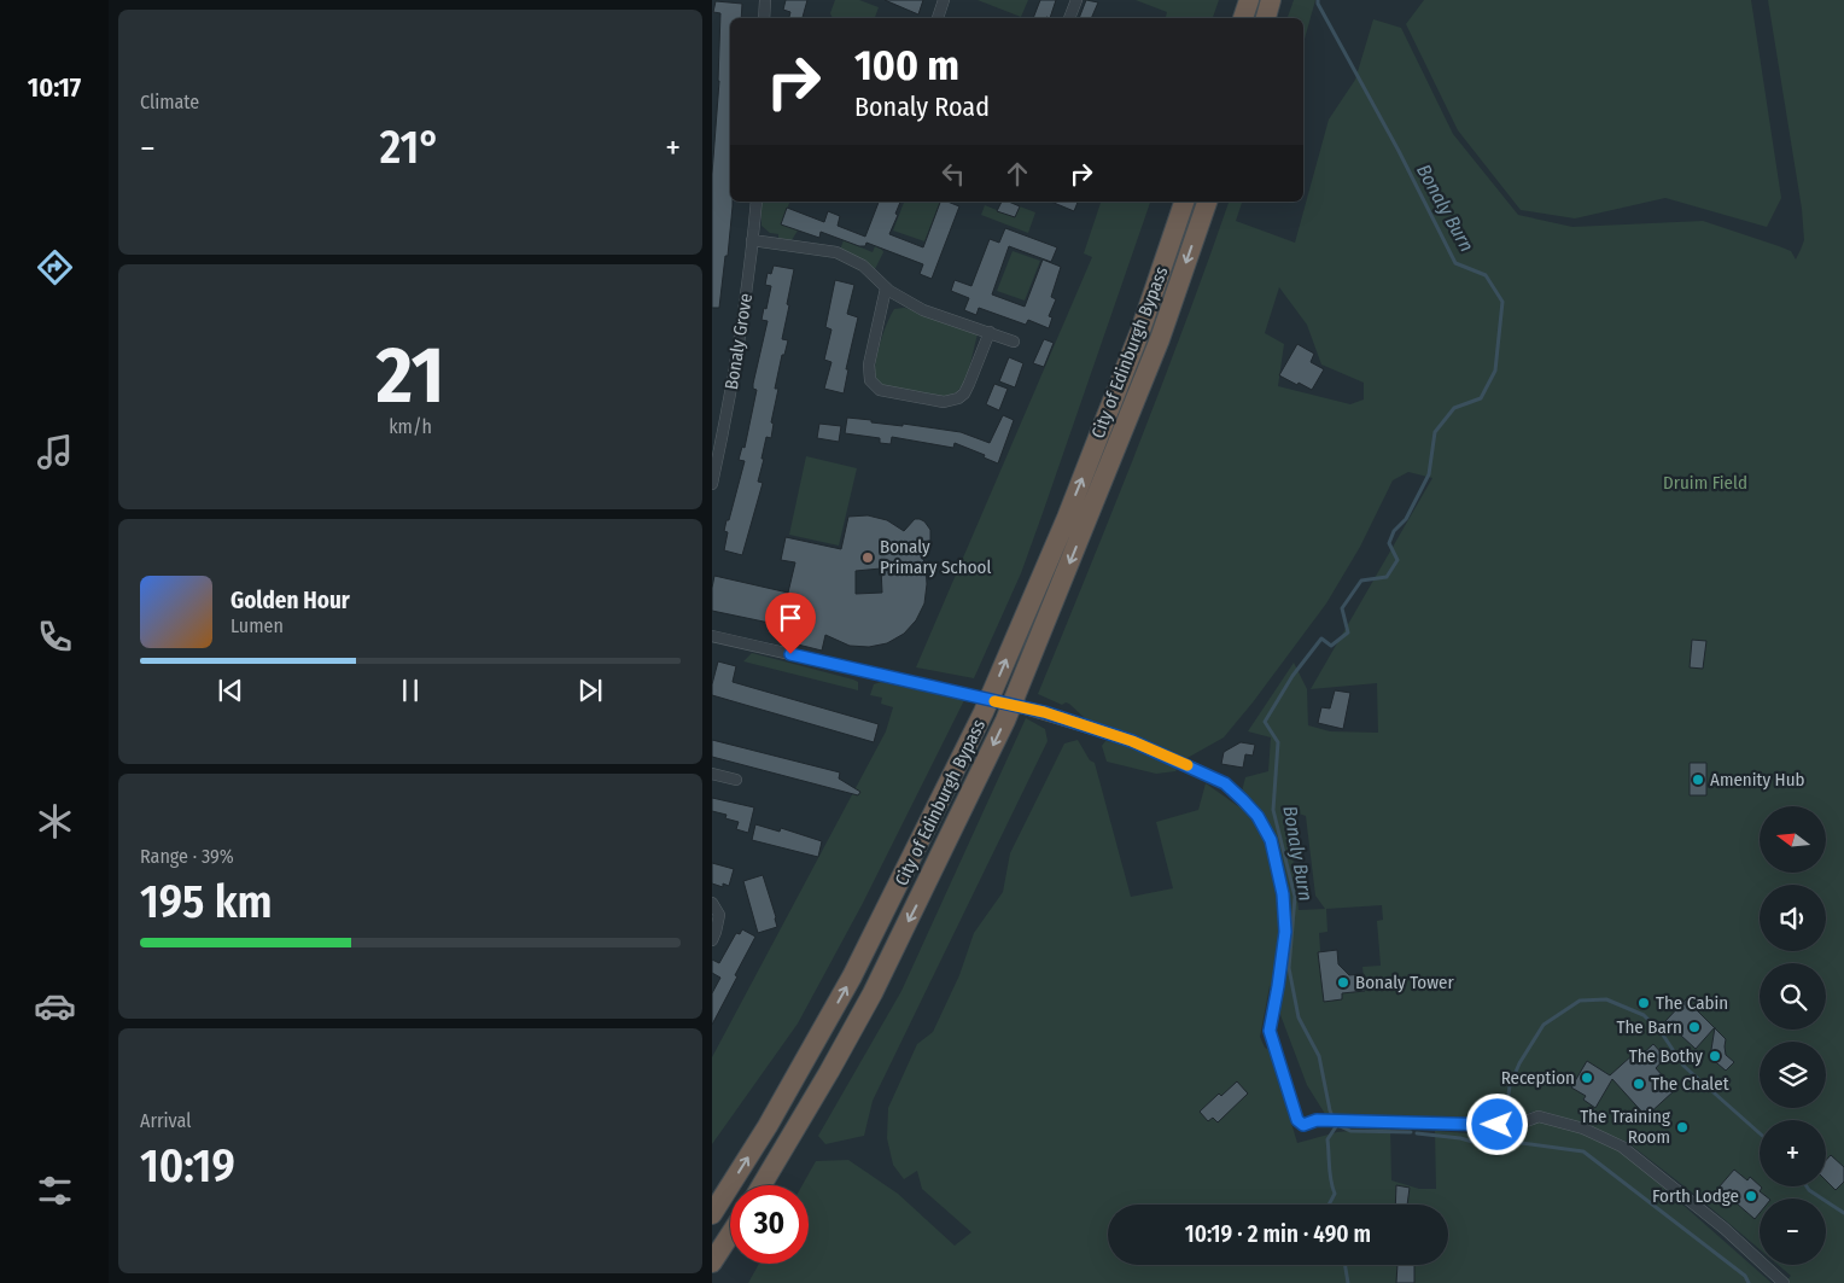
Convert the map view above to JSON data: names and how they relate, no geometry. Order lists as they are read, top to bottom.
{
  "streets": {
    "highway": ["City of Edinburgh Bypass"],
    "street": ["Bonaly Grove"]
  },
  "water": ["Bonaly Burn"],
  "parks": ["Druim Field"],
  "places": [
    "Bonaly Primary School",
    "Amenity Hub",
    "Bonaly Tower",
    "The Cabin",
    "The Barn",
    "The Bothy",
    "Reception",
    "The Chalet",
    "The Training Room",
    "Forth Lodge"
  ],
  "north": "left",
  "page": {
    "tabs": "10:17",
    "tile": [
      "Climate",
      ["21", "km/h"],
      ["Range · 39%", "195 km"],
      ["Arrival", "10:19"]
    ],
    "turn": ["100 m", "Bonaly Road"],
    "heat": ["−", "21°", "+"],
    "song": ["Golden Hour", "Lumen"],
    "map_buttons": ["+", "−"],
    "limit": "30",
    "trip": "10:19 · 2 min · 490 m"
  }
}
